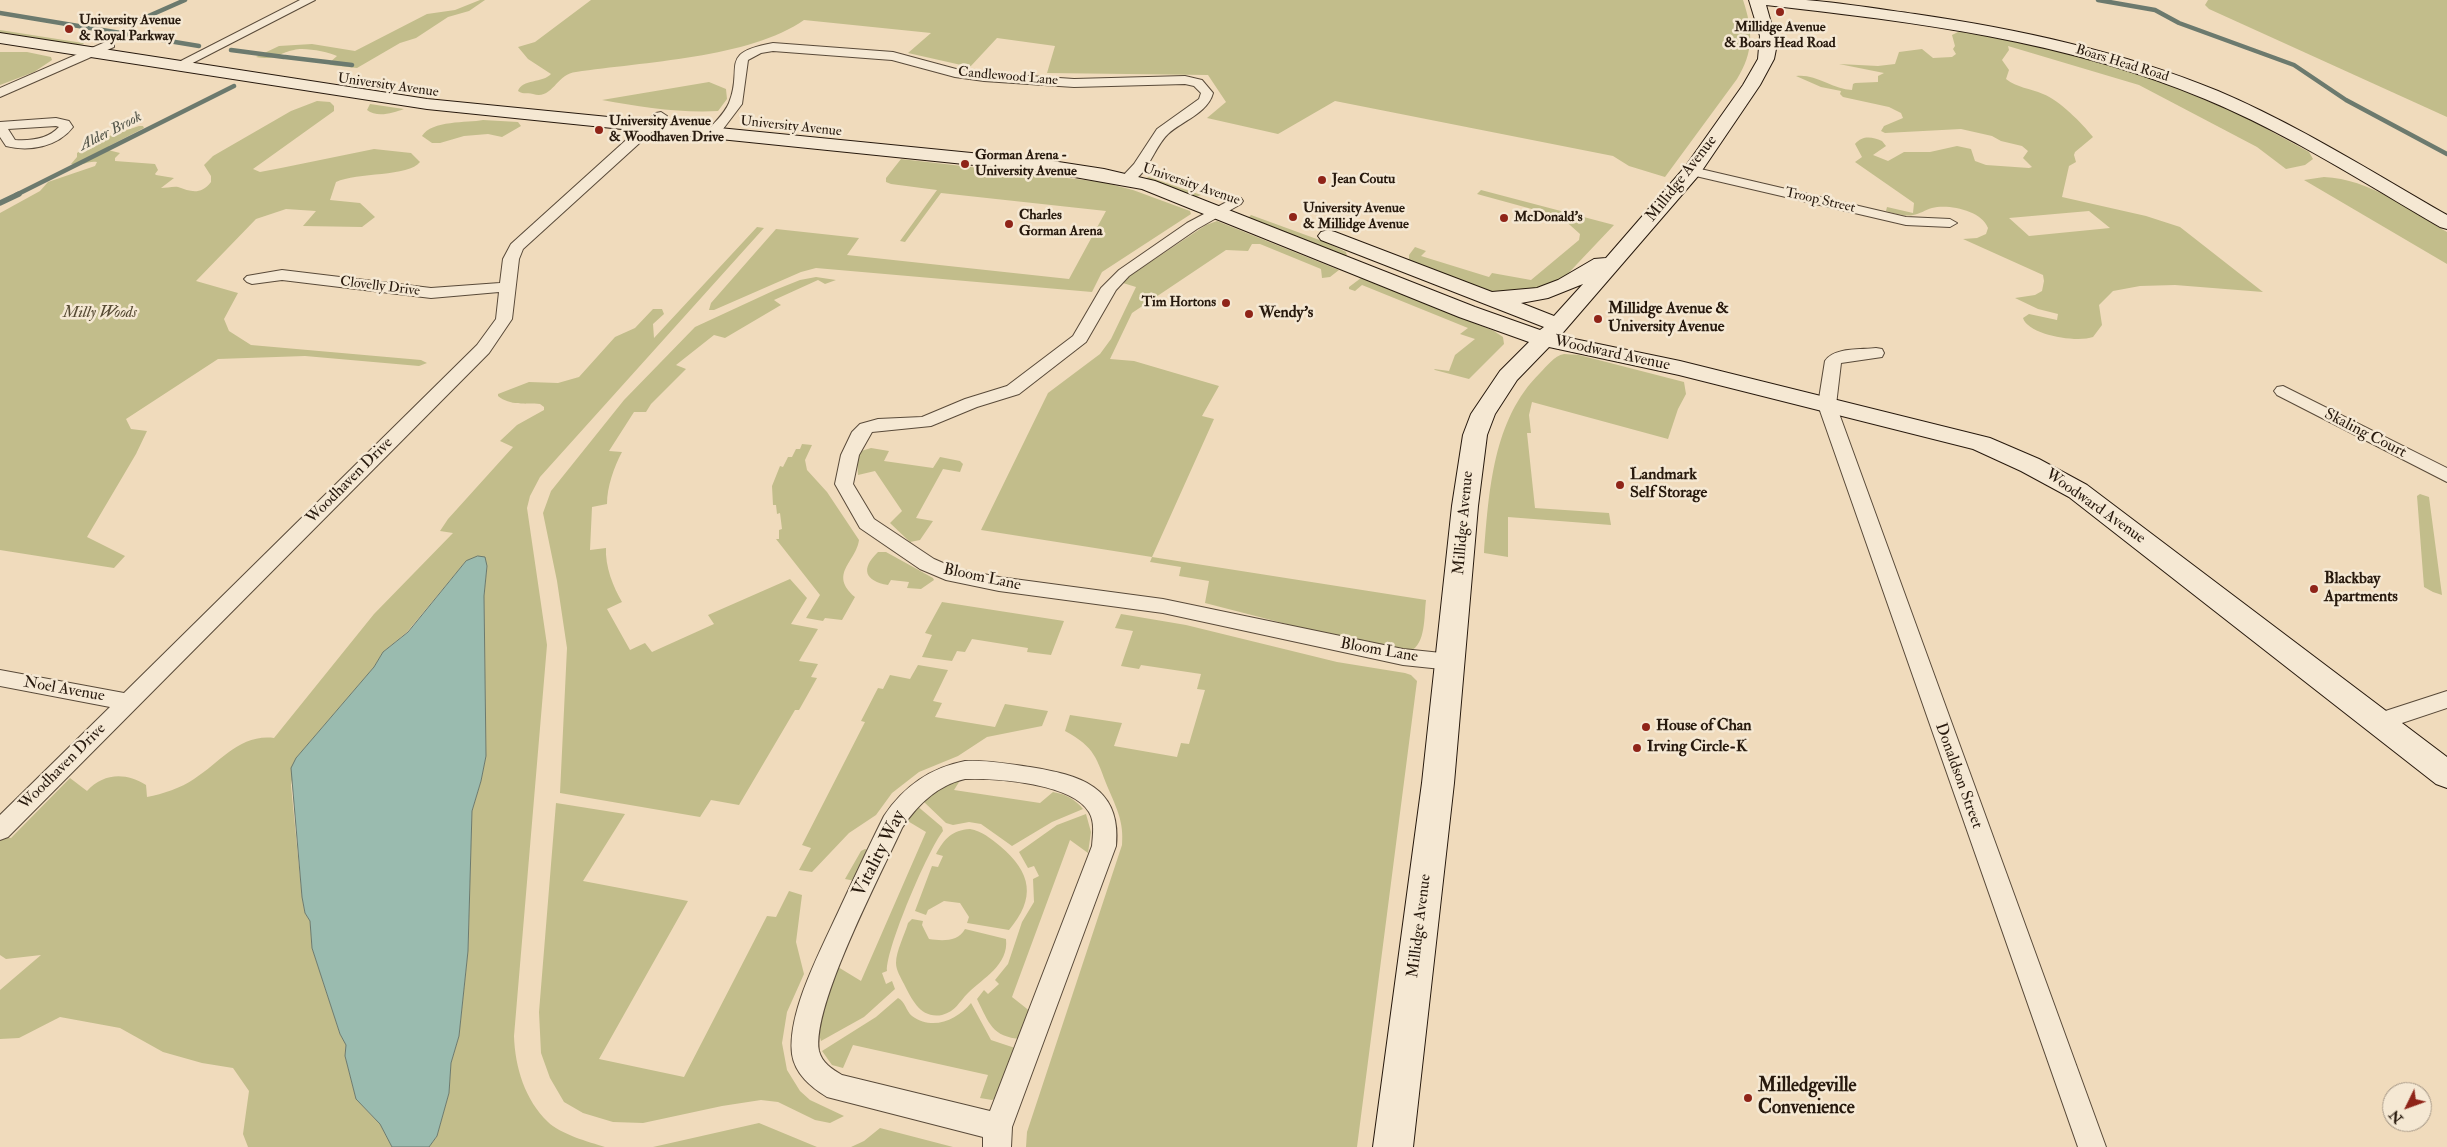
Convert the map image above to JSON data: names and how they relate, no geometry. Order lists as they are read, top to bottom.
{
  "streets": {
    "main road": [
      "Boars Head Road",
      "University Avenue",
      "Millidge Avenue",
      "Woodward Avenue"
    ],
    "street": [
      "Candlewood Lane",
      "Troop Street",
      "Clovelly Drive",
      "Skaling Court",
      "Woodhaven Drive",
      "Bloom Lane",
      "Noel Avenue",
      "Donaldson Street",
      "Vitality Way"
    ]
  },
  "crossings": [
    ["Candlewood Lane", "University Avenue"],
    ["University Avenue", "Millidge Avenue"],
    ["University Avenue", "Woodward Avenue"],
    ["University Avenue", "Woodhaven Drive"],
    ["University Avenue", "Bloom Lane"],
    ["Millidge Avenue", "Troop Street"],
    ["Millidge Avenue", "Woodward Avenue"],
    ["Millidge Avenue", "Bloom Lane"],
    ["Clovelly Drive", "Woodhaven Drive"],
    ["Woodward Avenue", "Donaldson Street"],
    ["Woodhaven Drive", "Noel Avenue"]
  ],
  "water": ["Alder Brook"],
  "parks": ["Milly Woods"],
  "places": [
    "Millidge Avenue & Boars Head Road",
    "University Avenue & Royal Parkway",
    "University Avenue & Woodhaven Drive",
    "Gorman Arena - University Avenue",
    "Jean Coutu",
    "University Avenue & Millidge Avenue",
    "McDonald's",
    "Charles Gorman Arena",
    "Tim Hortons",
    "Wendy's",
    "Millidge Avenue & University Avenue",
    "Landmark Self Storage",
    "Blackbay Apartments",
    "House of Chan",
    "Irving Circle-K",
    "Milledgeville Convenience"
  ],
  "north": "bottom left"
}
